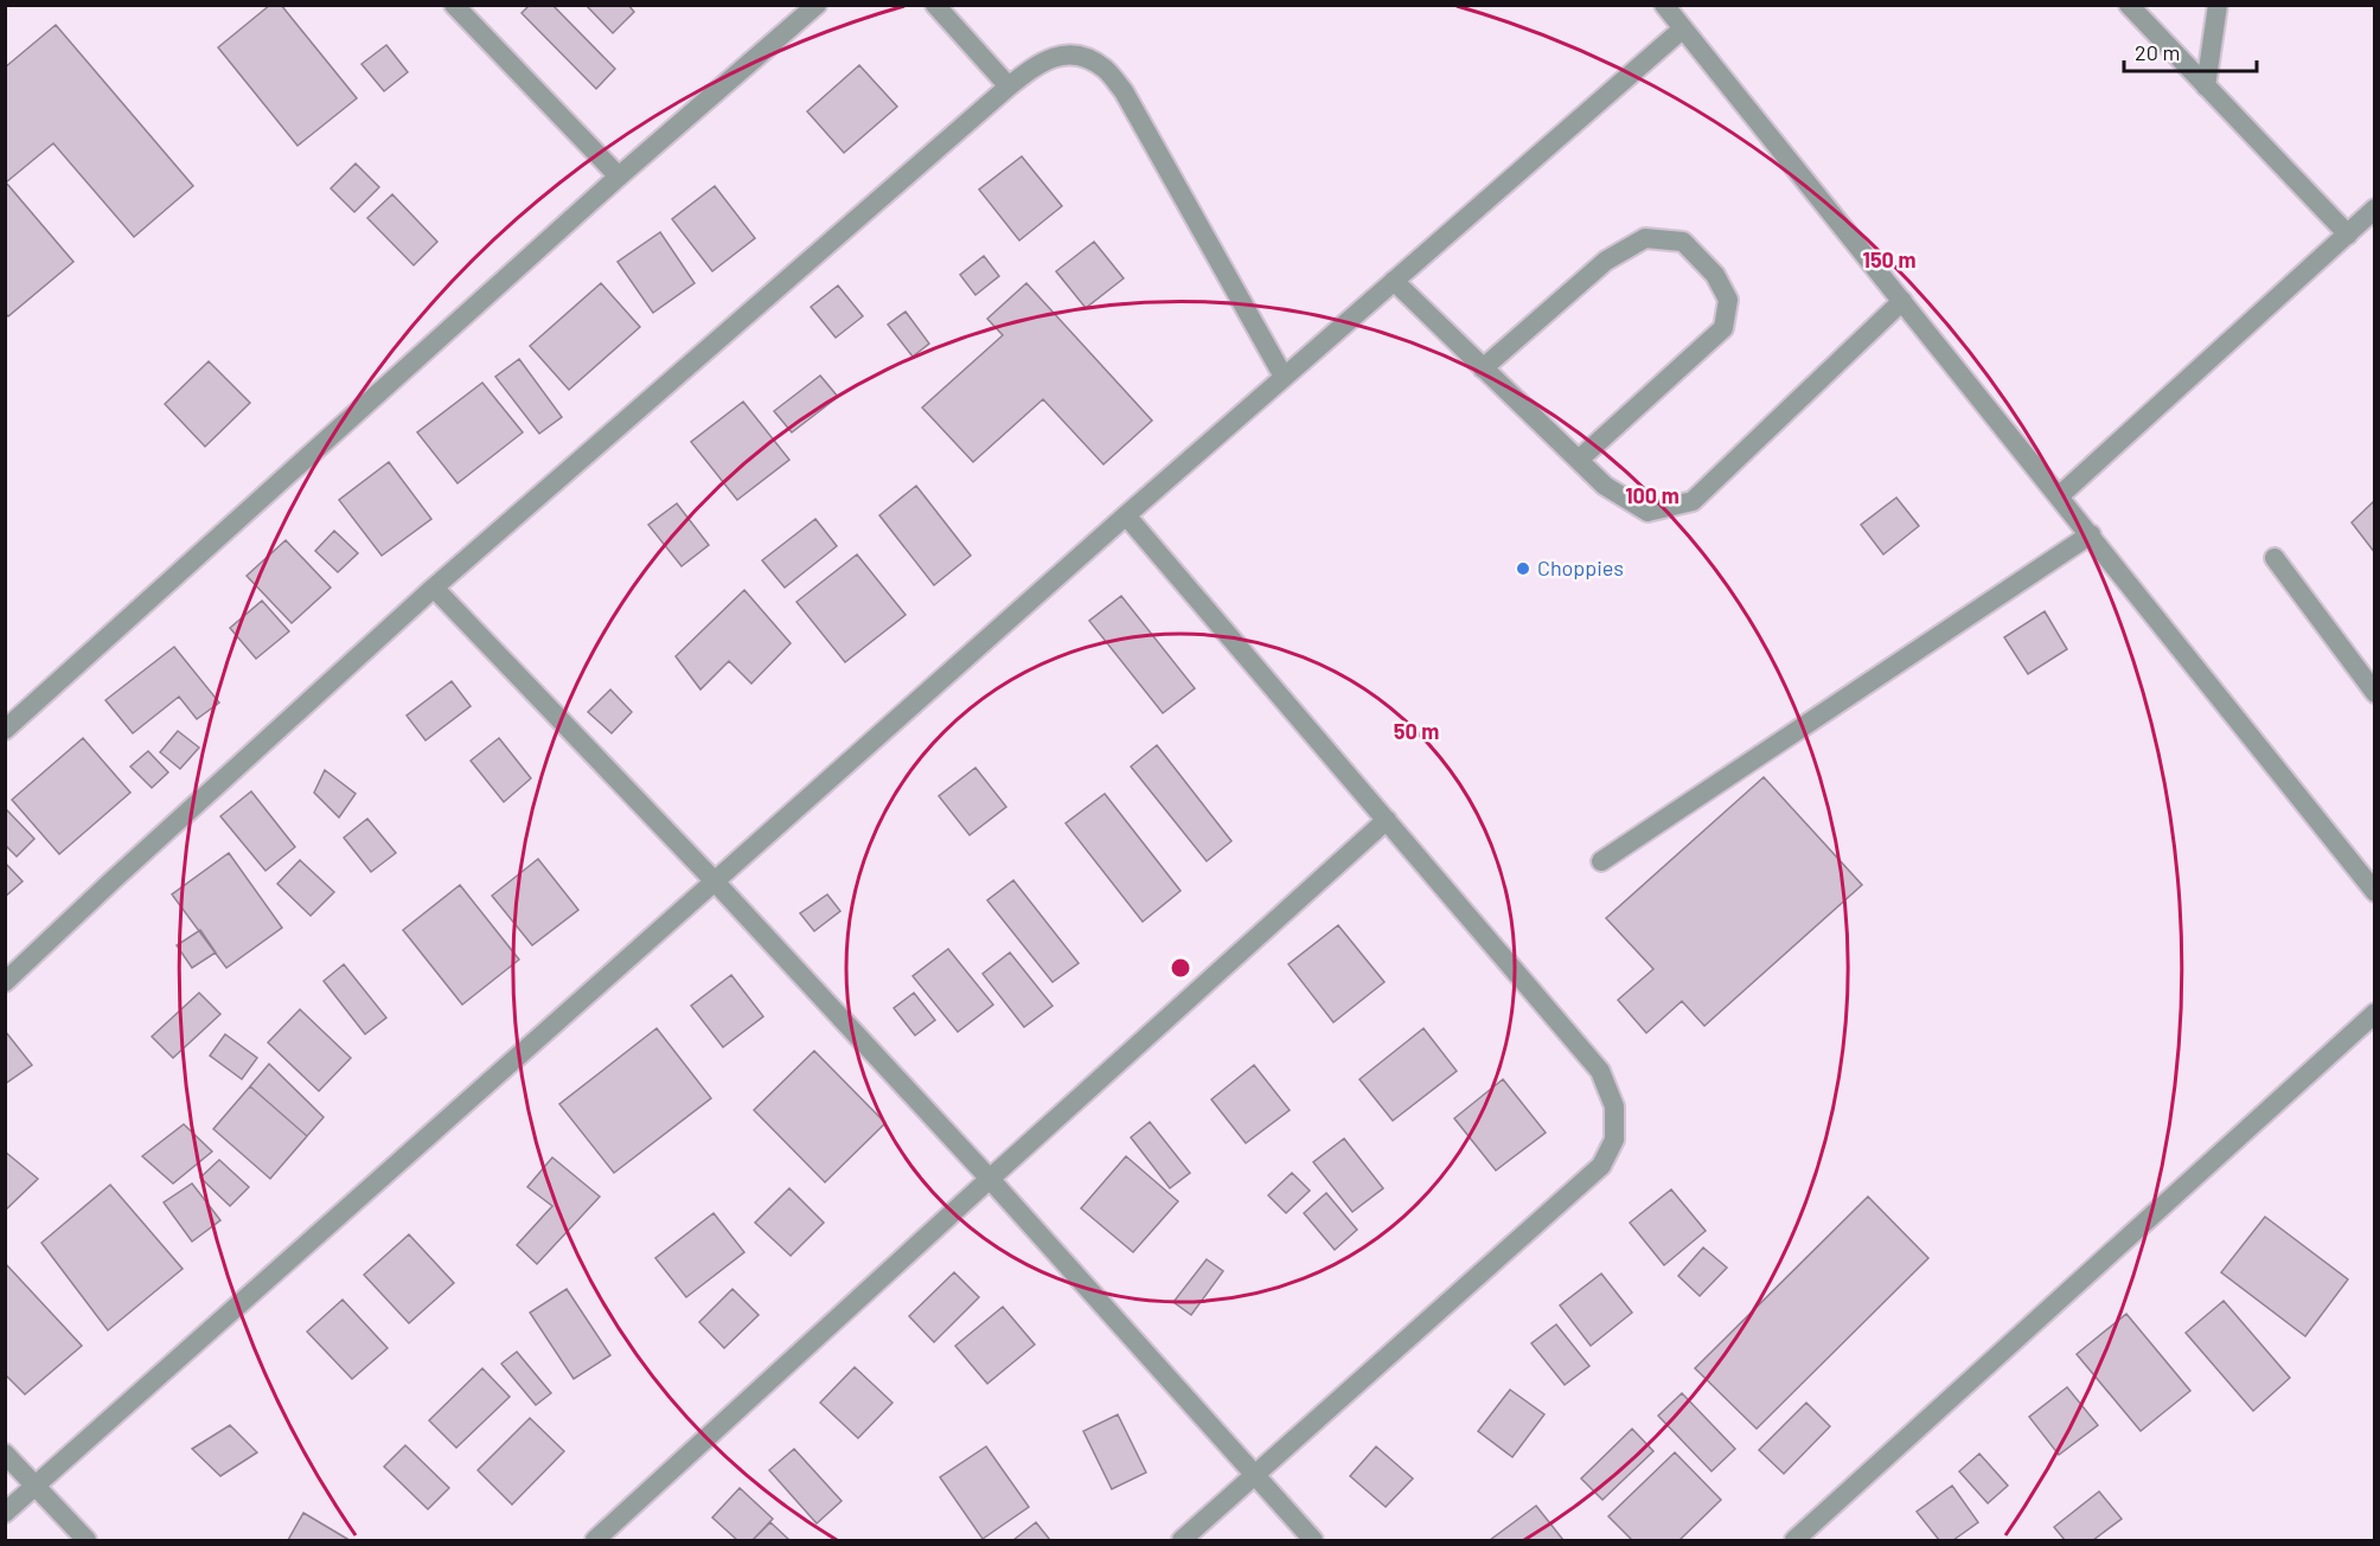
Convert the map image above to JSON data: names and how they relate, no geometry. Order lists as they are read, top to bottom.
{
  "places": ["Choppies"],
  "scale_bar": "20 m",
  "rings": ["150 m", "100 m", "50 m"]
}
